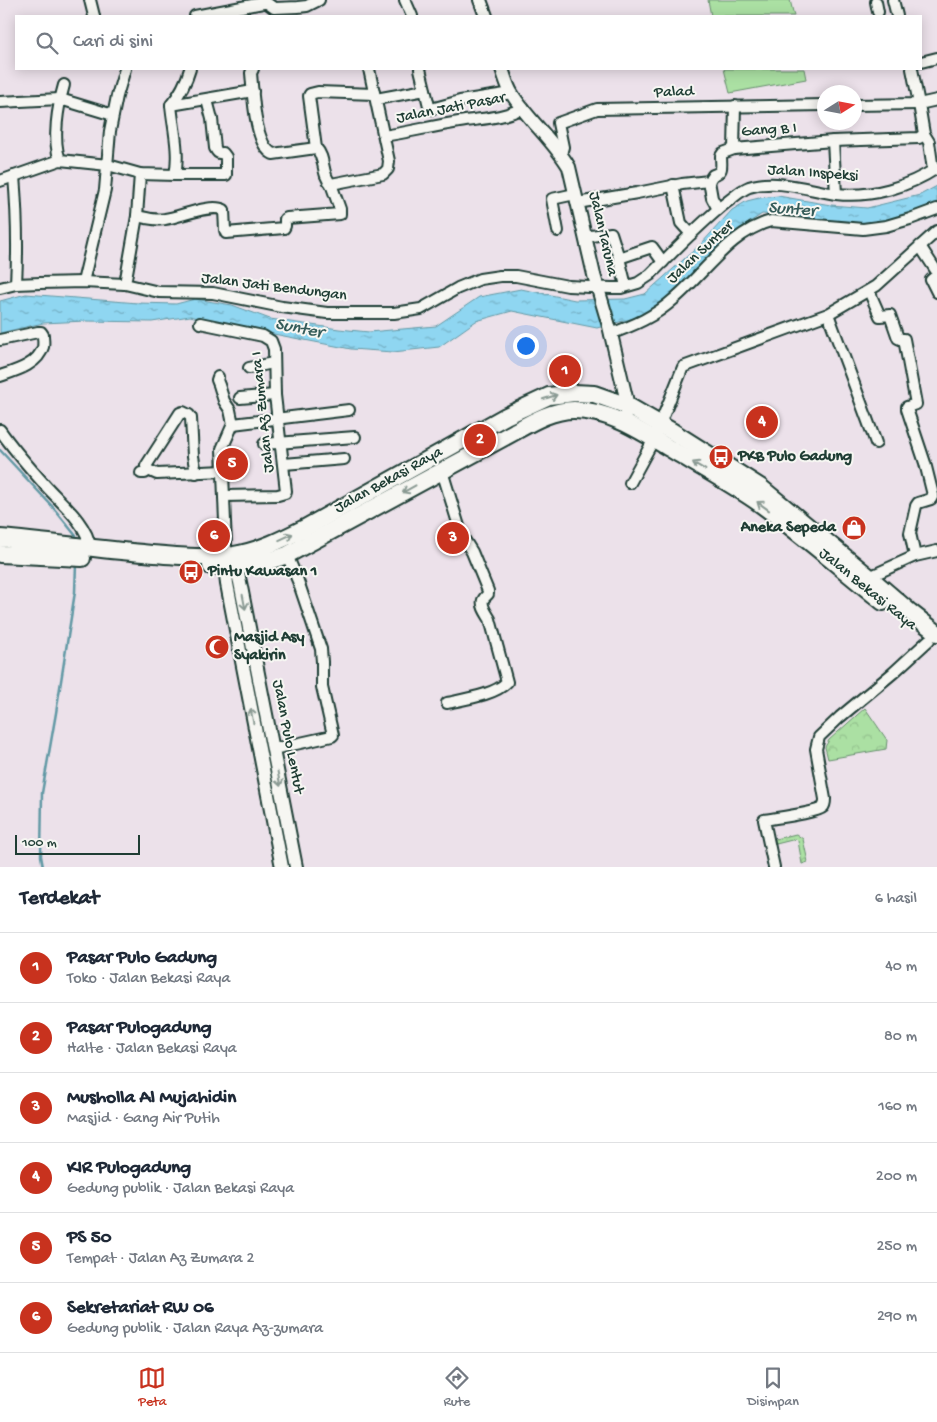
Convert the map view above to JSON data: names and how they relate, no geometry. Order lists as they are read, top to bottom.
{
  "streets": {
    "main road": ["Jalan Bekasi Raya"],
    "street": [
      "Palad",
      "Jalan Jati Pasar",
      "Gang B I",
      "Jalan Inspeksi",
      "Jalan Taruna",
      "Jalan Sunter",
      "Jalan Jati Bendungan",
      "Jalan Az Zumara I",
      "Jalan Pulo Lentut"
    ]
  },
  "crossings": [
    ["Palad", "Jalan Taruna"],
    ["Jalan Jati Pasar", "Jalan Taruna"],
    ["Jalan Inspeksi", "Jalan Taruna"],
    ["Jalan Inspeksi", "Jalan Jati Bendungan"],
    ["Jalan Taruna", "Jalan Sunter"],
    ["Jalan Taruna", "Jalan Jati Bendungan"],
    ["Jalan Taruna", "Jalan Bekasi Raya"],
    ["Jalan Bekasi Raya", "Jalan Pulo Lentut"]
  ],
  "water": ["Sunter"],
  "places": {
    "bus stop": ["PKB Pulo Gadung", "Pintu Kawasan 1"],
    "shop": ["Aneka Sepeda"],
    "mosque": ["Masjid Asy Syakirin"]
  },
  "scale_bar": "100 m",
  "north": "right",
  "page": {
    "search": "Cari di sini",
    "pins": [
      "1",
      "4",
      "2",
      "5",
      "6",
      "3"
    ],
    "scale": "100 m",
    "heading": ["Terdekat", "6 hasil"],
    "list": [
      {
        "mark": "1",
        "name": "Pasar Pulo Gadung",
        "note": "Toko · Jalan Bekasi Raya",
        "value": "40 m"
      },
      {
        "mark": "2",
        "name": "Pasar Pulogadung",
        "note": "Halte · Jalan Bekasi Raya",
        "value": "80 m"
      },
      {
        "mark": "3",
        "name": "Musholla Al Mujahidin",
        "note": "Masjid · Gang Air Putih",
        "value": "160 m"
      },
      {
        "mark": "4",
        "name": "KIR Pulogadung",
        "note": "Gedung publik · Jalan Bekasi Raya",
        "value": "200 m"
      },
      {
        "mark": "5",
        "name": "PS 50",
        "note": "Tempat · Jalan Az Zumara 2",
        "value": "250 m"
      },
      {
        "mark": "6",
        "name": "Sekretariat RW 06",
        "note": "Gedung publik · Jalan Raya Az-zumara",
        "value": "290 m"
      }
    ],
    "nav": ["Peta", "Rute", "Disimpan"]
  }
}
